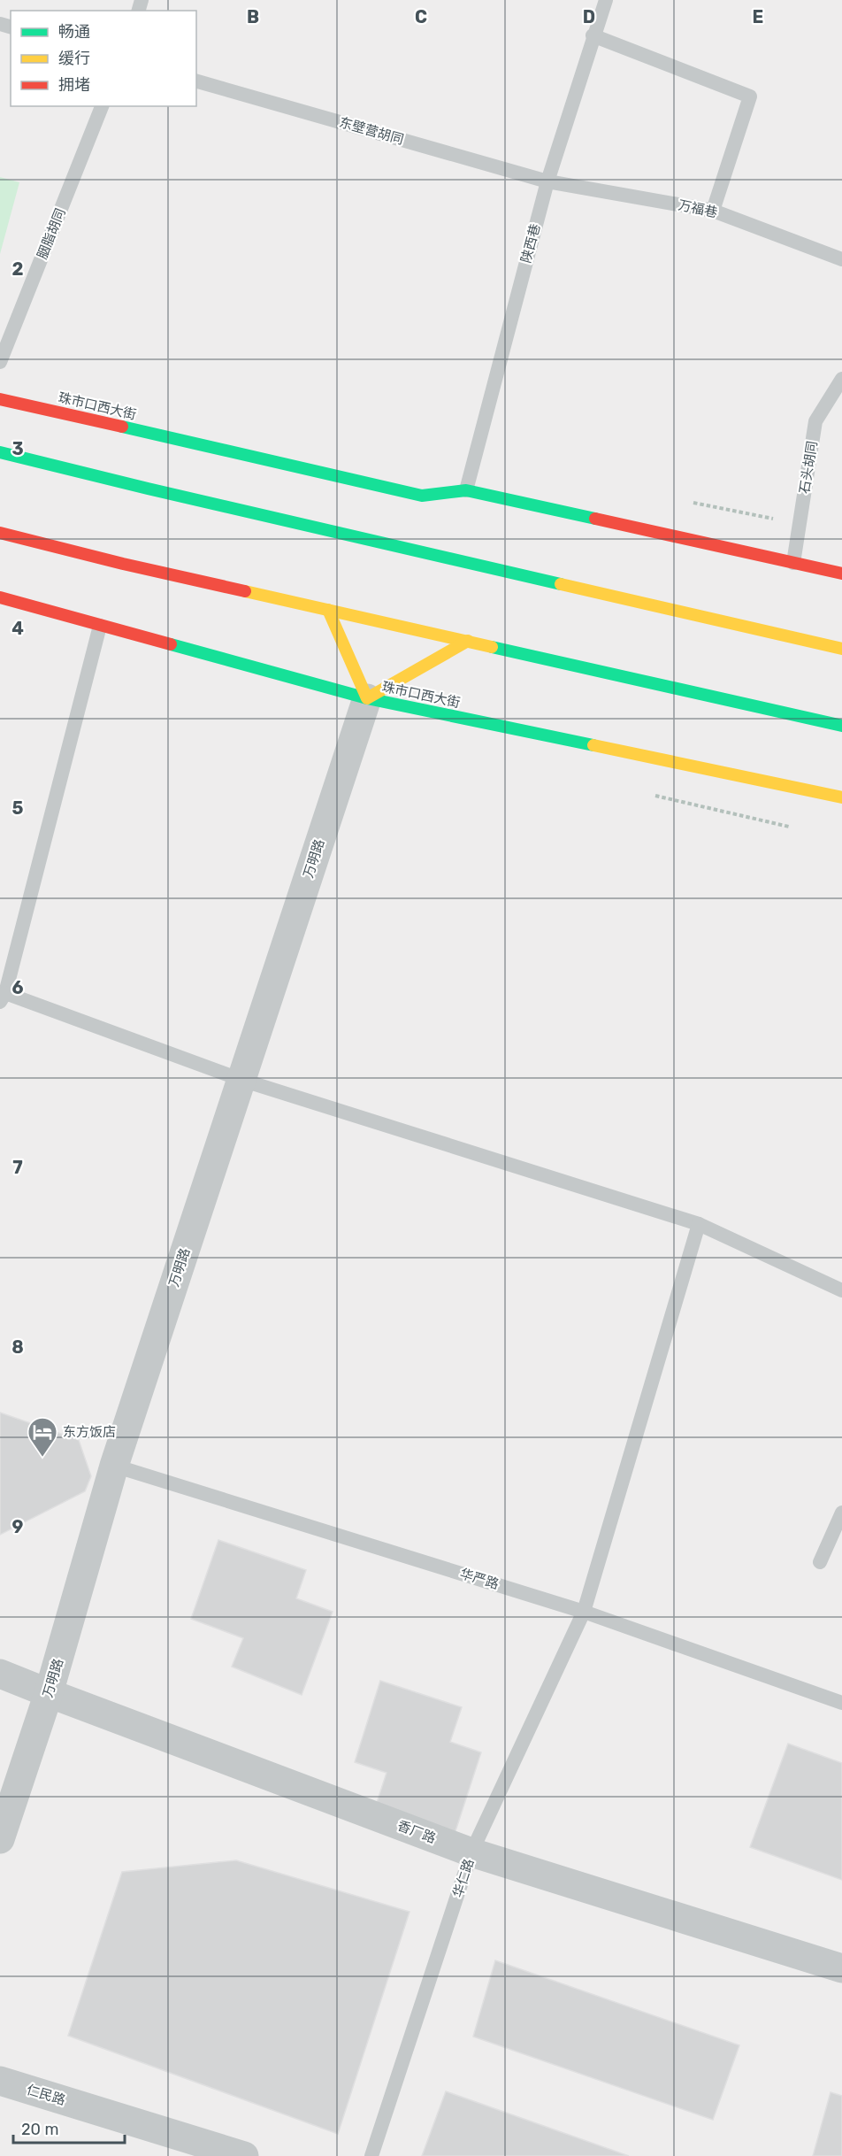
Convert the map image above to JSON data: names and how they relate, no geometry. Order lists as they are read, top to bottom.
{
  "streets": {
    "main road": ["珠市口西大街"],
    "street": ["万明路", "香厂路", "仁民路"],
    "lane": [
      "东壁营胡同",
      "万福巷",
      "胭脂胡同",
      "陕西巷",
      "石头胡同",
      "华严路",
      "华仁路"
    ]
  },
  "crossings": [
    ["东壁营胡同", "万福巷"],
    ["东壁营胡同", "陕西巷"],
    ["万福巷", "陕西巷"],
    ["陕西巷", "珠市口西大街"],
    ["珠市口西大街", "石头胡同"],
    ["珠市口西大街", "万明路"],
    ["万明路", "华严路"],
    ["万明路", "香厂路"],
    ["华严路", "华仁路"],
    ["香厂路", "华仁路"]
  ],
  "places": {
    "hotel": ["东方饭店"]
  },
  "legend": ["畅通", "缓行", "拥堵"],
  "scale_bar": "20 m",
  "grid": {
    "columns": [
      "B",
      "C",
      "D",
      "E"
    ],
    "rows": [
      "2",
      "3",
      "4",
      "5",
      "6",
      "7",
      "8",
      "9"
    ]
  }
}
